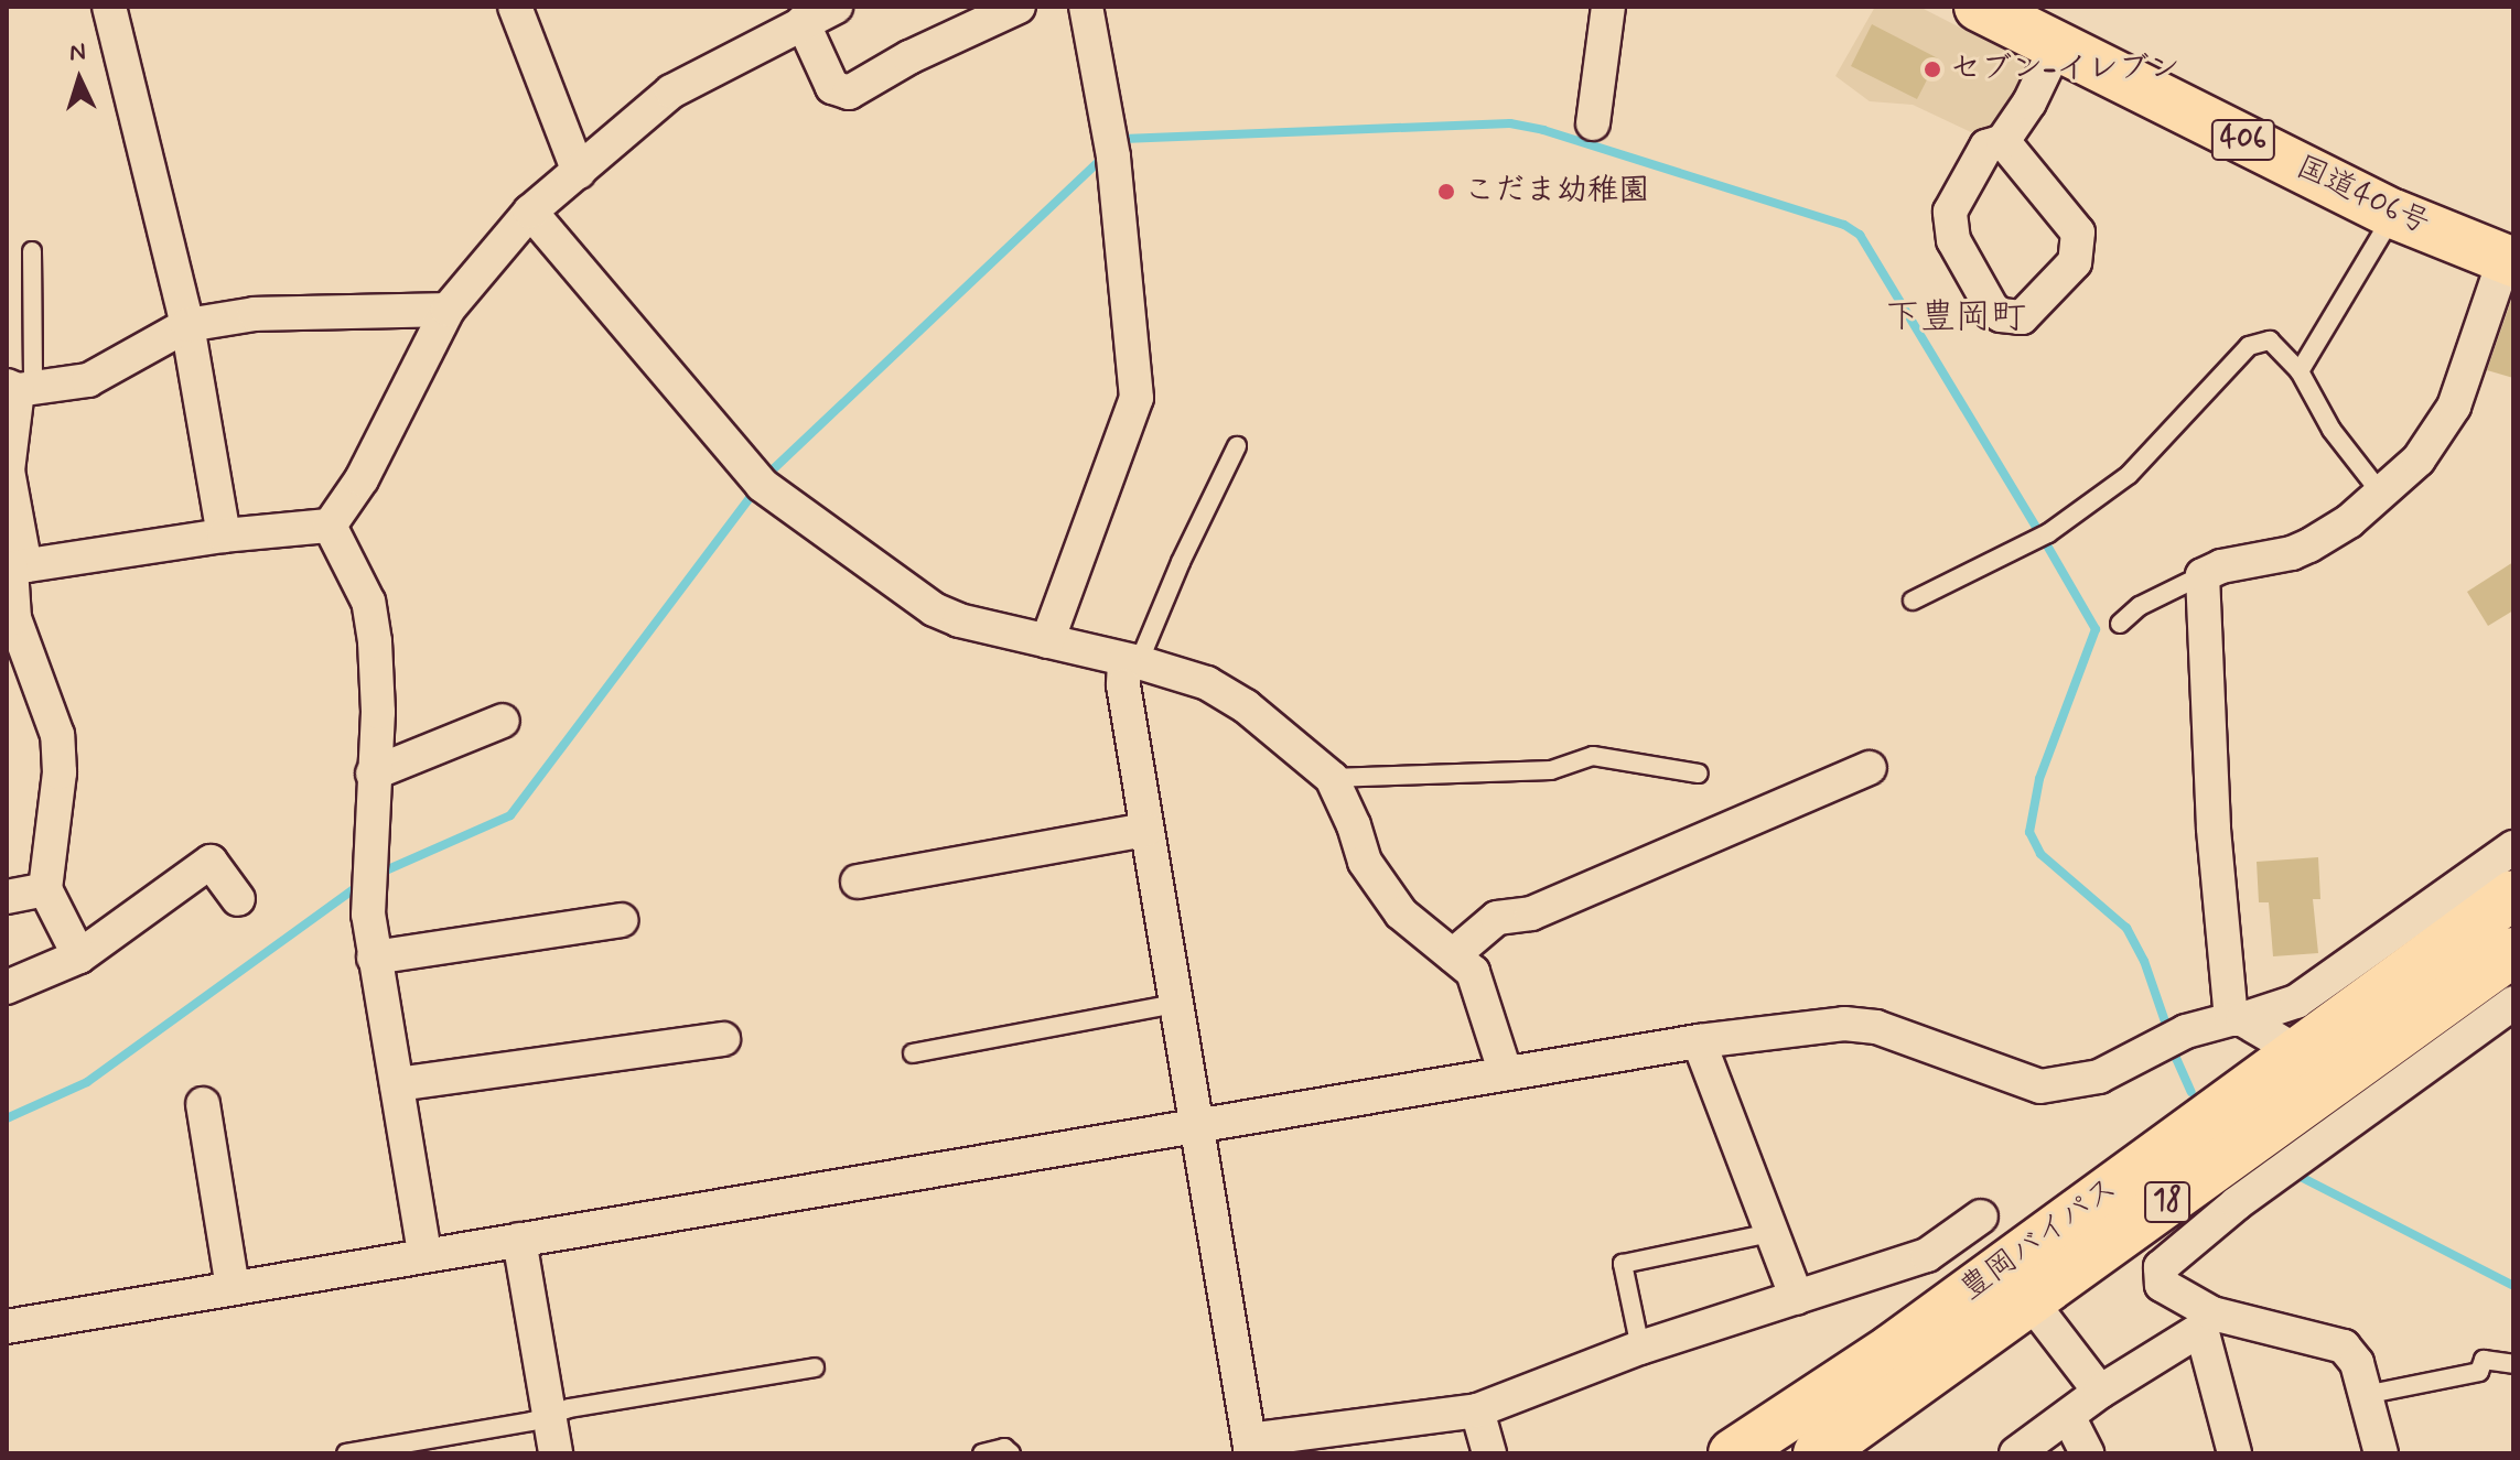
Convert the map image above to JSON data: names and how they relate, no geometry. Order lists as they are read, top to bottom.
{
  "streets": {
    "highway": [
      "406",
      "国道406号",
      "18",
      "豊岡バイパス"
    ]
  },
  "districts": ["下豊岡町"],
  "places": ["セブン-イレブン", "こだま幼稚園"],
  "north": "top"
}
